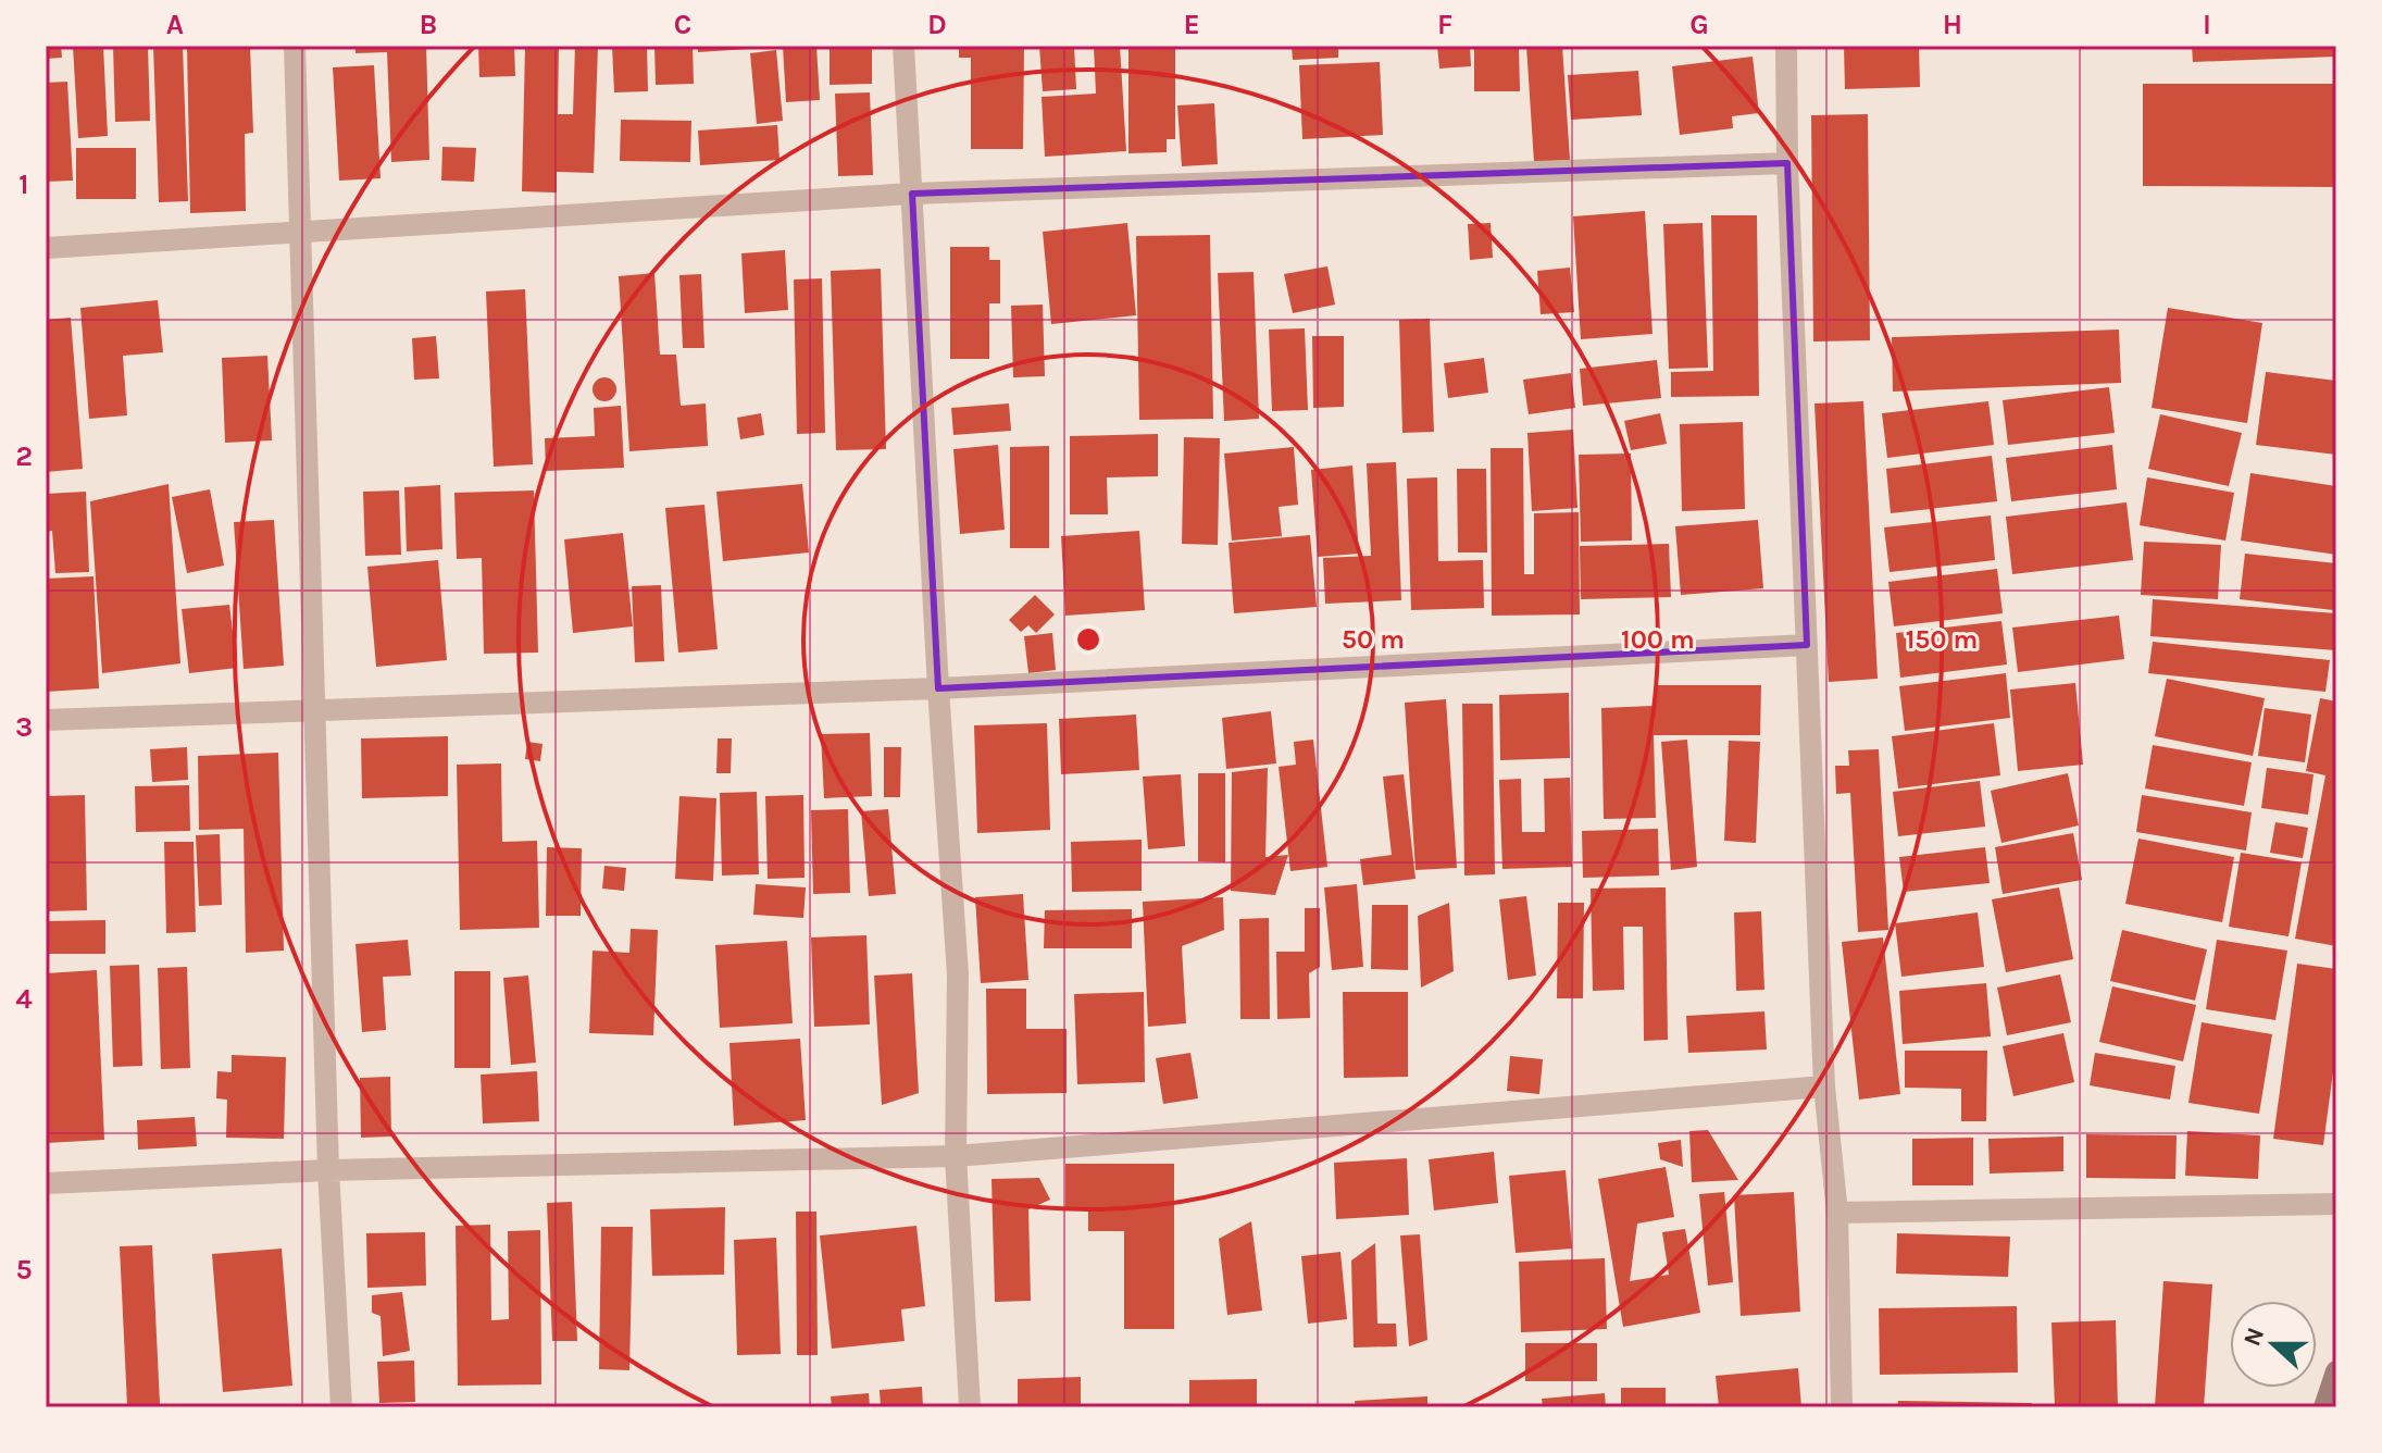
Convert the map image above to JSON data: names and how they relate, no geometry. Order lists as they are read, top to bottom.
{
  "north": "left",
  "grid": {
    "columns": [
      "A",
      "B",
      "C",
      "D",
      "E",
      "F",
      "G",
      "H",
      "I"
    ],
    "rows": [
      "1",
      "2",
      "3",
      "4",
      "5"
    ]
  },
  "rings": ["50 m", "100 m", "150 m"]
}
